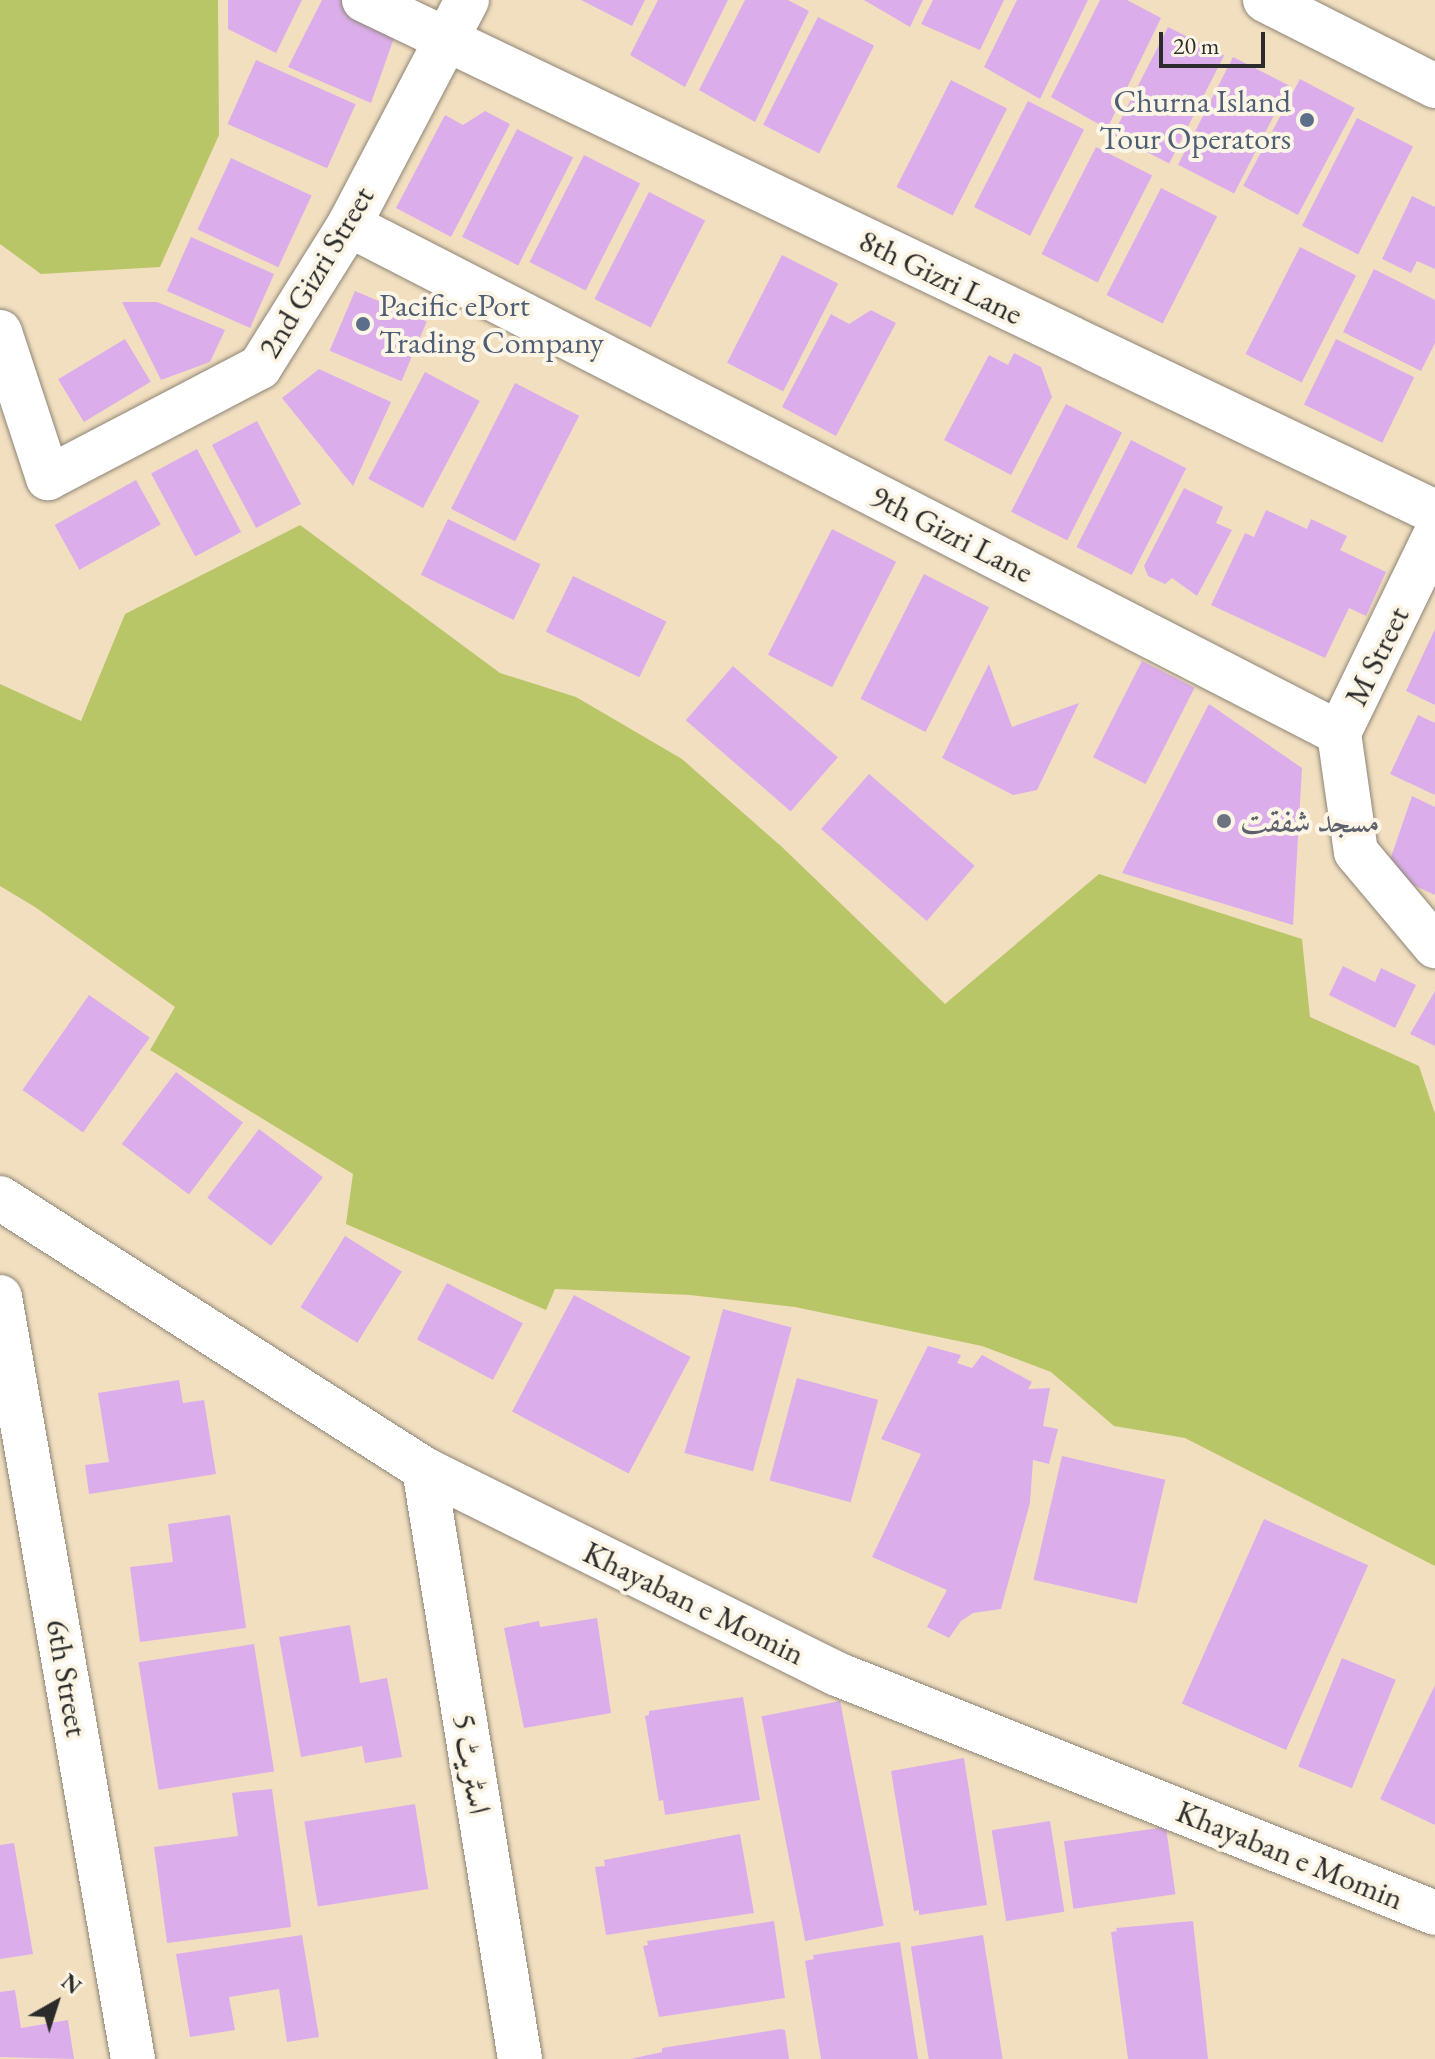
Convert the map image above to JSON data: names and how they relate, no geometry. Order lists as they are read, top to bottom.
{
  "streets": {
    "street": [
      "2nd Gizri Street",
      "8th Gizri Lane",
      "9th Gizri Lane",
      "M Street",
      "Khayaban e Momin",
      "6th Street",
      "اسٹریٹ 5"
    ]
  },
  "crossings": [
    ["2nd Gizri Street", "8th Gizri Lane"],
    ["2nd Gizri Street", "9th Gizri Lane"],
    ["9th Gizri Lane", "M Street"],
    ["Khayaban e Momin", "اسٹریٹ 5"]
  ],
  "places": ["Churna Island Tour Operators", "Pacific ePort Trading Company", "مسجد شفقت"],
  "scale_bar": "20 m",
  "north": "top right"
}
